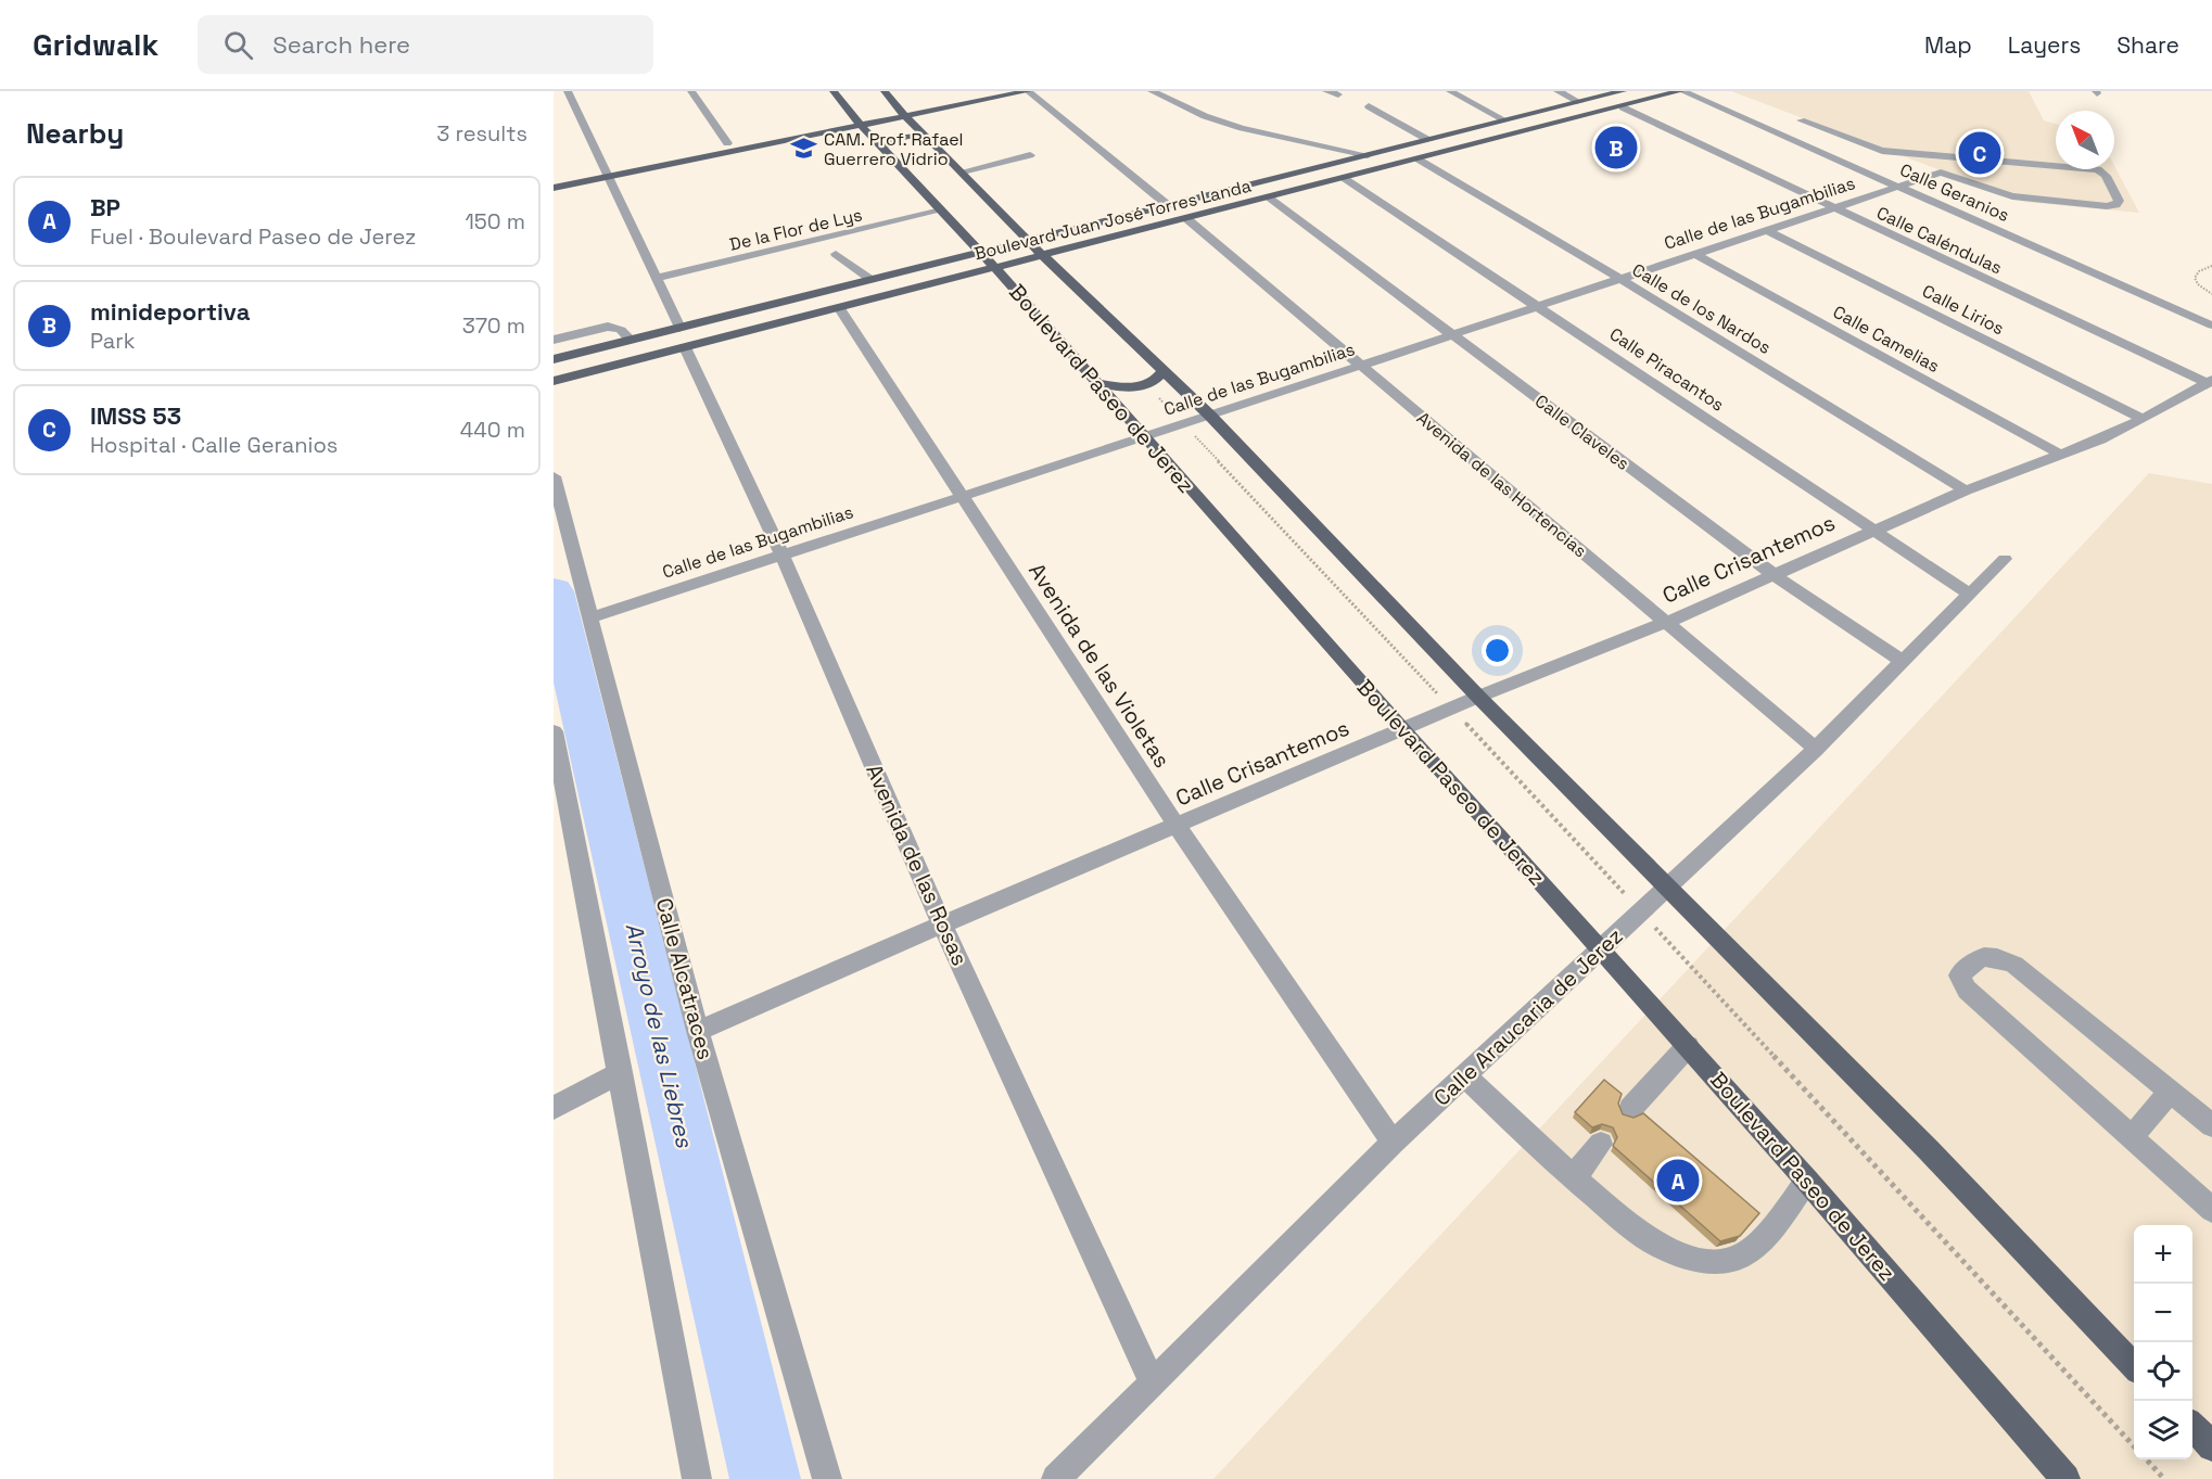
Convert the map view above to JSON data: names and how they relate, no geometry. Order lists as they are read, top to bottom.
{
  "streets": {
    "main road": ["Boulevard Juan José Torres Landa", "Boulevard Paseo de Jerez"],
    "street": [
      "Calle Geranios",
      "Calle de las Bugambilias",
      "De la Flor de Lys",
      "Calle Caléndulas",
      "Calle de los Nardos",
      "Calle Lirios",
      "Calle Camelias",
      "Calle Piracantos",
      "Calle Claveles",
      "Avenida de las Hortencias",
      "Calle Crisantemos",
      "Avenida de las Violetas",
      "Avenida de las Rosas",
      "Calle Alcatraces",
      "Calle Araucaria de Jerez"
    ]
  },
  "crossings": [
    ["Calle Geranios", "Calle de las Bugambilias"],
    ["Calle Geranios", "Boulevard Juan José Torres Landa"],
    ["Calle de las Bugambilias", "Calle Caléndulas"],
    ["Calle de las Bugambilias", "Calle de los Nardos"],
    ["Calle de las Bugambilias", "Calle Lirios"],
    ["Calle de las Bugambilias", "Calle Camelias"],
    ["Calle de las Bugambilias", "Calle Piracantos"],
    ["Calle de las Bugambilias", "Boulevard Paseo de Jerez"],
    ["Calle de las Bugambilias", "Calle Claveles"],
    ["Calle de las Bugambilias", "Avenida de las Hortencias"],
    ["Calle de las Bugambilias", "Avenida de las Violetas"],
    ["Calle de las Bugambilias", "Avenida de las Rosas"],
    ["Calle de las Bugambilias", "Calle Alcatraces"],
    ["Boulevard Juan José Torres Landa", "Calle Caléndulas"],
    ["Boulevard Juan José Torres Landa", "Calle de los Nardos"],
    ["Boulevard Juan José Torres Landa", "Calle Piracantos"],
    ["Boulevard Juan José Torres Landa", "Boulevard Paseo de Jerez"],
    ["Boulevard Juan José Torres Landa", "Calle Claveles"],
    ["Boulevard Juan José Torres Landa", "Avenida de las Hortencias"],
    ["Boulevard Juan José Torres Landa", "Avenida de las Violetas"],
    ["Boulevard Juan José Torres Landa", "Avenida de las Rosas"],
    ["De la Flor de Lys", "Boulevard Paseo de Jerez"],
    ["De la Flor de Lys", "Avenida de las Rosas"],
    ["Calle de los Nardos", "Calle Crisantemos"],
    ["Calle Lirios", "Calle Crisantemos"],
    ["Calle Camelias", "Calle Crisantemos"],
    ["Calle Piracantos", "Calle Crisantemos"],
    ["Calle Piracantos", "Calle Araucaria de Jerez"],
    ["Boulevard Paseo de Jerez", "Calle Crisantemos"],
    ["Boulevard Paseo de Jerez", "Calle Araucaria de Jerez"],
    ["Calle Claveles", "Calle Crisantemos"],
    ["Calle Claveles", "Calle Araucaria de Jerez"],
    ["Avenida de las Hortencias", "Calle Crisantemos"],
    ["Avenida de las Hortencias", "Calle Araucaria de Jerez"],
    ["Calle Crisantemos", "Avenida de las Violetas"],
    ["Calle Crisantemos", "Avenida de las Rosas"],
    ["Calle Crisantemos", "Calle Alcatraces"],
    ["Avenida de las Violetas", "Calle Araucaria de Jerez"],
    ["Avenida de las Rosas", "Calle Araucaria de Jerez"]
  ],
  "water": ["Arroyo de las Liebres"],
  "places": {
    "school or university": ["CAM. Prof. Rafael Guerrero Vidrio"]
  },
  "north": "top left",
  "page": {
    "header": "Gridwalk",
    "search": "Search here",
    "nav": ["Map", "Layers", "Share"],
    "heading": ["Nearby", "3 results"],
    "pins": ["B", "C", "A"],
    "list": [
      {
        "mark": "A",
        "name": "BP",
        "note": "Fuel · Boulevard Paseo de Jerez",
        "value": "150 m"
      },
      {
        "mark": "B",
        "name": "minideportiva",
        "note": "Park",
        "value": "370 m"
      },
      {
        "mark": "C",
        "name": "IMSS 53",
        "note": "Hospital · Calle Geranios",
        "value": "440 m"
      }
    ],
    "map_buttons": ["+", "−"]
  }
}
